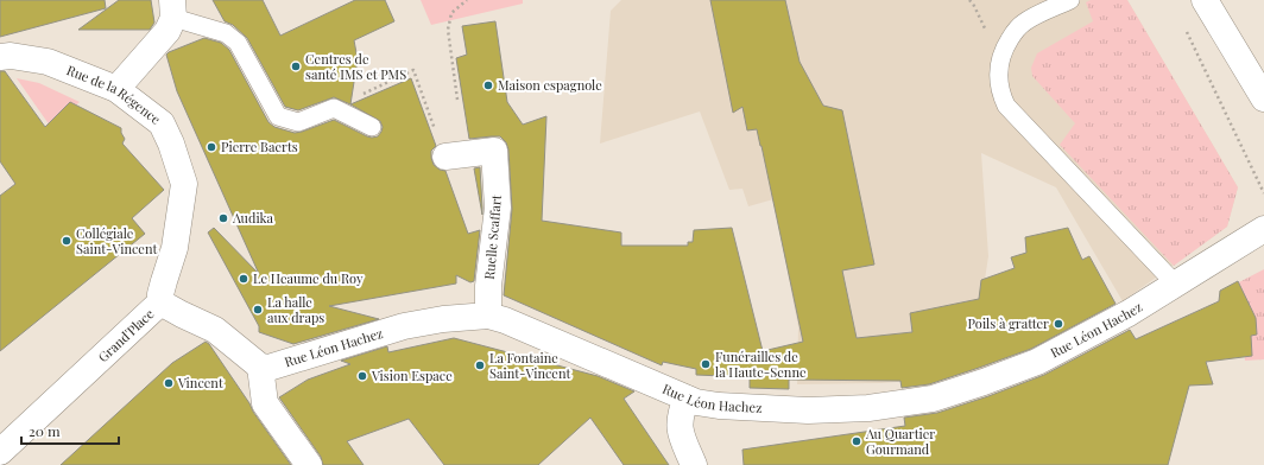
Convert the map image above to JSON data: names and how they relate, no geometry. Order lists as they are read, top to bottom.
{
  "streets": {
    "street": [
      "Rue de la Régence",
      "Ruelle Scaffart",
      "Rue Léon Hachez",
      "Grand'Place"
    ]
  },
  "crossings": [
    ["Rue de la Régence", "Grand'Place"],
    ["Ruelle Scaffart", "Rue Léon Hachez"]
  ],
  "places": [
    "Centres de santé IMS et PMS",
    "Maison espagnole",
    "Pierre Baerts",
    "Audika",
    "Collégiale Saint-Vincent",
    "Le Heaume du Roy",
    "La halle aux draps",
    "Poils à gratter",
    "Funérailles de la Haute-Senne",
    "La Fontaine Saint-Vincent",
    "Vision Espace",
    "Vincent",
    "Au Quartier Gourmand"
  ],
  "scale_bar": "20 m"
}
